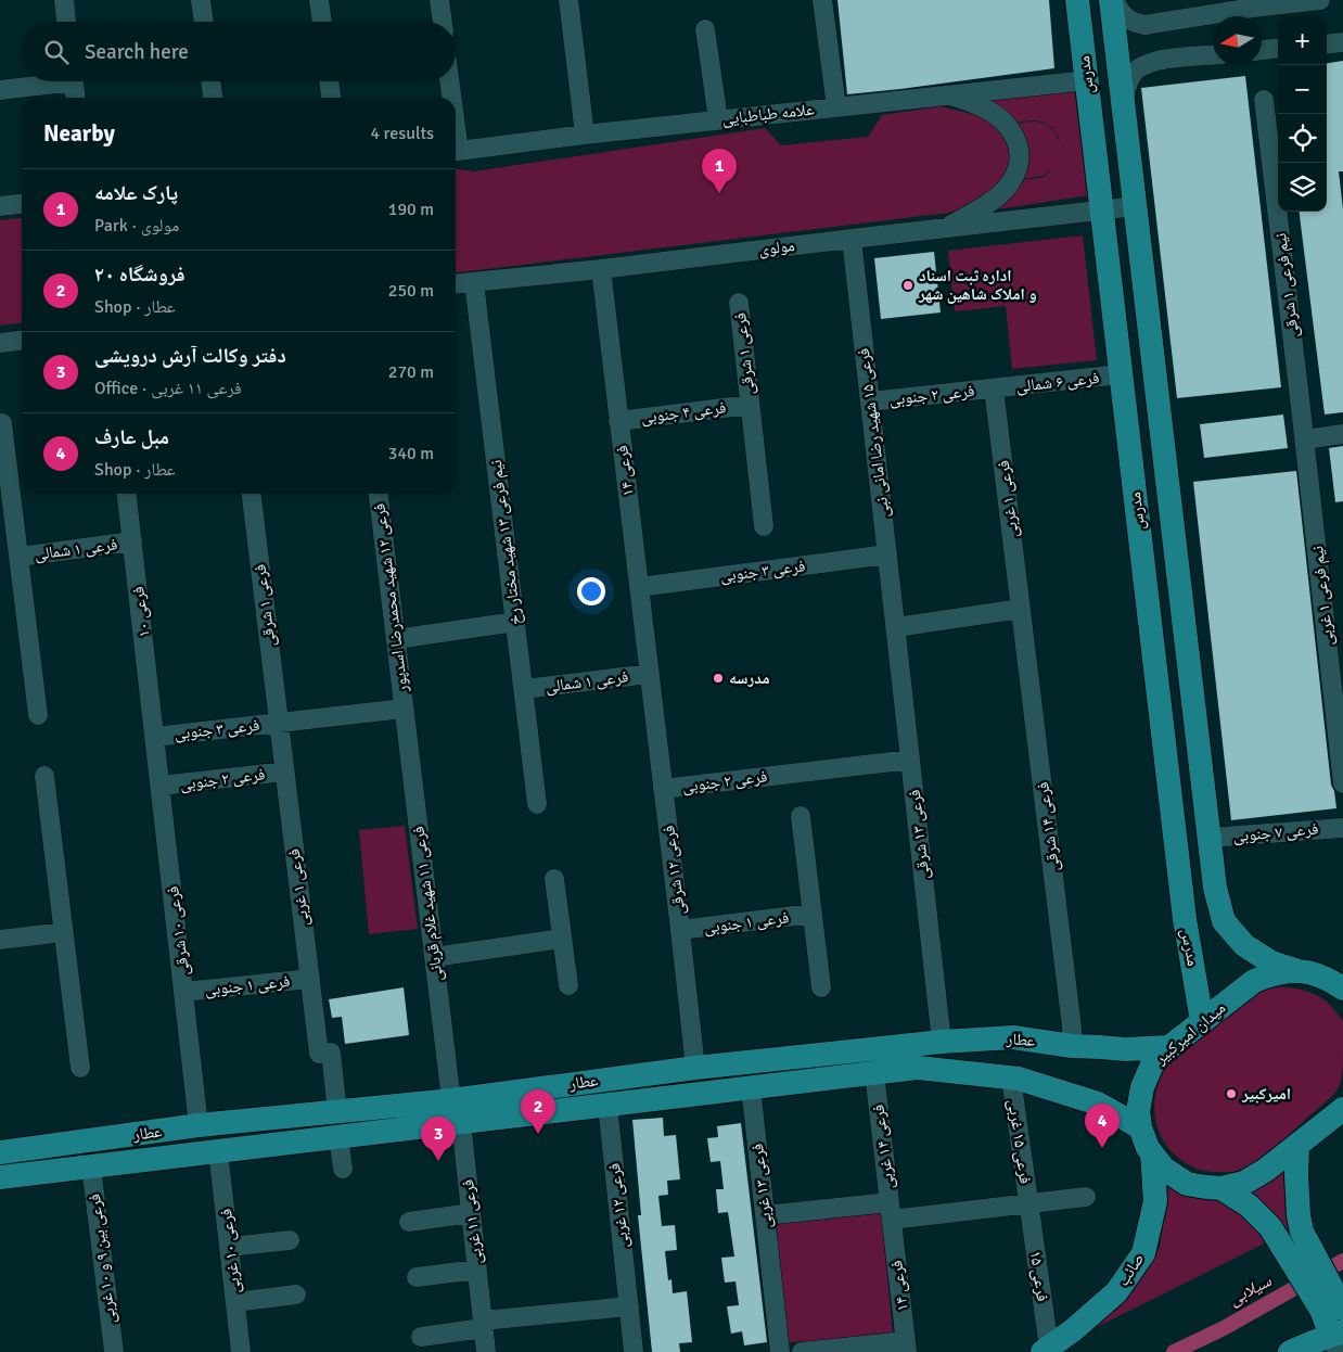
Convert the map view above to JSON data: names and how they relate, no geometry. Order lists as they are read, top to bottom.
{
  "streets": {
    "main road": [
      "مدرس",
      "میدان امیرکبیر",
      "عطار",
      "صائب"
    ],
    "street": [
      "علامه طباطبایی",
      "مولوی",
      "نیم فرعی ۱ شرقی",
      "فرعی ۱ شرقی",
      "فرعی ۶ شمالی",
      "فرعی ۲ جنوبی",
      "فرعی ۴ جنوبی",
      "فرعی ۱۵ شهید رضا امانی نبی",
      "فرعی ۱۴",
      "فرعی ۱ غربی",
      "نیم فرعی ۱۳ شهید مختار رخ",
      "فرعی ۱ شمالی",
      "فرعی ۳ جنوبی",
      "نیم فرعی ۱ غربی",
      "فرعی ۱۲ شهید محمدرضا اسدپور",
      "فرعی ۱۰",
      "فرعی ۱۴ شرقی",
      "فرعی ۷ جنوبی",
      "فرعی ۱۳ شرقی",
      "فرعی ۱۲ شرقی",
      "فرعی ۱۱ شهید غلام قربانی",
      "فرعی ۱ جنوبی",
      "فرعی ۱۰ شرقی",
      "فرعی ۱۵ غربی",
      "فرعی ۱۴ غربی",
      "فرعی ۱۳ غربی",
      "فرعی ۱۲ غربی",
      "فرعی ۱۱ غربی",
      "فرعی ۱۰ غربی",
      "فرعی بین ۹ و ۱۰ غربی",
      "فرعی ۱۵"
    ]
  },
  "crossings": [
    ["مدرس", "علامه طباطبایی"],
    ["مدرس", "مولوی"],
    ["مدرس", "فرعی ۶ شمالی"],
    ["مدرس", "فرعی ۷ جنوبی"],
    ["مدرس", "میدان امیرکبیر"],
    ["مولوی", "فرعی ۱۵ شهید رضا امانی نبی"],
    ["مولوی", "فرعی ۱۴"],
    ["مولوی", "نیم فرعی ۱۳ شهید مختار رخ"],
    ["نیم فرعی ۱ شرقی", "نیم فرعی ۱ غربی"],
    ["فرعی ۱ شرقی", "فرعی ۴ جنوبی"],
    ["فرعی ۱ شرقی", "فرعی ۱ غربی"],
    ["فرعی ۱ شرقی", "فرعی ۳ جنوبی"],
    ["فرعی ۶ شمالی", "فرعی ۲ جنوبی"],
    ["فرعی ۶ شمالی", "فرعی ۱ غربی"],
    ["فرعی ۲ جنوبی", "فرعی ۱۵ شهید رضا امانی نبی"],
    ["فرعی ۲ جنوبی", "فرعی ۱ غربی"],
    ["فرعی ۲ جنوبی", "فرعی ۱۳ شرقی"],
    ["فرعی ۲ جنوبی", "فرعی ۱۲ شرقی"],
    ["فرعی ۲ جنوبی", "فرعی ۱۰ شرقی"],
    ["فرعی ۴ جنوبی", "فرعی ۱۴"],
    ["فرعی ۱۵ شهید رضا امانی نبی", "فرعی ۳ جنوبی"],
    ["فرعی ۱۵ شهید رضا امانی نبی", "فرعی ۱۳ شرقی"],
    ["فرعی ۱۴", "فرعی ۱ شمالی"],
    ["فرعی ۱۴", "فرعی ۳ جنوبی"],
    ["فرعی ۱۴", "فرعی ۱۲ شرقی"],
    ["فرعی ۱۴", "فرعی ۱۴ غربی"],
    ["فرعی ۱ غربی", "فرعی ۳ جنوبی"],
    ["فرعی ۱ غربی", "فرعی ۱۴ شرقی"],
    ["فرعی ۱ غربی", "فرعی ۱ جنوبی"],
    ["فرعی ۱ غربی", "عطار"],
    ["نیم فرعی ۱۳ شهید مختار رخ", "فرعی ۱ شمالی"],
    ["فرعی ۱ شمالی", "فرعی ۱۰"],
    ["فرعی ۱ شمالی", "فرعی ۱۲ شرقی"],
    ["فرعی ۳ جنوبی", "فرعی ۱۰"],
    ["فرعی ۳ جنوبی", "فرعی ۱۰ شرقی"],
    ["فرعی ۱۲ شهید محمدرضا اسدپور", "فرعی ۱۱ شهید غلام قربانی"],
    ["فرعی ۱۰", "فرعی ۱۰ شرقی"],
    ["فرعی ۱۴ شرقی", "عطار"],
    ["فرعی ۱۳ شرقی", "عطار"],
    ["فرعی ۱۲ شرقی", "فرعی ۱ جنوبی"],
    ["فرعی ۱۲ شرقی", "عطار"],
    ["فرعی ۱۱ شهید غلام قربانی", "عطار"],
    ["فرعی ۱ جنوبی", "فرعی ۱۰ شرقی"],
    ["فرعی ۱۰ شرقی", "عطار"],
    ["میدان امیرکبیر", "عطار"],
    ["میدان امیرکبیر", "صائب"],
    ["عطار", "فرعی ۱۵ غربی"],
    ["عطار", "فرعی ۱۴ غربی"],
    ["عطار", "فرعی ۱۳ غربی"],
    ["عطار", "فرعی ۱۲ غربی"],
    ["عطار", "فرعی ۱۱ غربی"],
    ["عطار", "فرعی ۱۰ غربی"],
    ["عطار", "فرعی بین ۹ و ۱۰ غربی"],
    ["فرعی ۱۵ غربی", "فرعی ۱۵"],
    ["صائب", "فرعی ۱۵"]
  ],
  "water": ["سیلابی"],
  "places": ["اداره ثبت اسناد و املاک شاهین شهر", "مدرسه", "امیرکبیر"],
  "north": "left",
  "page": {
    "map_buttons": ["+", "−"],
    "search": "Search here",
    "heading": ["Nearby", "4 results"],
    "pins": [
      "1",
      "2",
      "4",
      "3"
    ],
    "list": [
      {
        "mark": "1",
        "name": "پارک علامه",
        "note": "Park · مولوی",
        "value": "190 m"
      },
      {
        "mark": "2",
        "name": "فروشگاه ۲۰",
        "note": "Shop · عطار",
        "value": "250 m"
      },
      {
        "mark": "3",
        "name": "دفتر وکالت آرش درویشی",
        "note": "Office · فرعی ۱۱ غربی",
        "value": "270 m"
      },
      {
        "mark": "4",
        "name": "مبل عارف",
        "note": "Shop · عطار",
        "value": "340 m"
      }
    ]
  }
}
